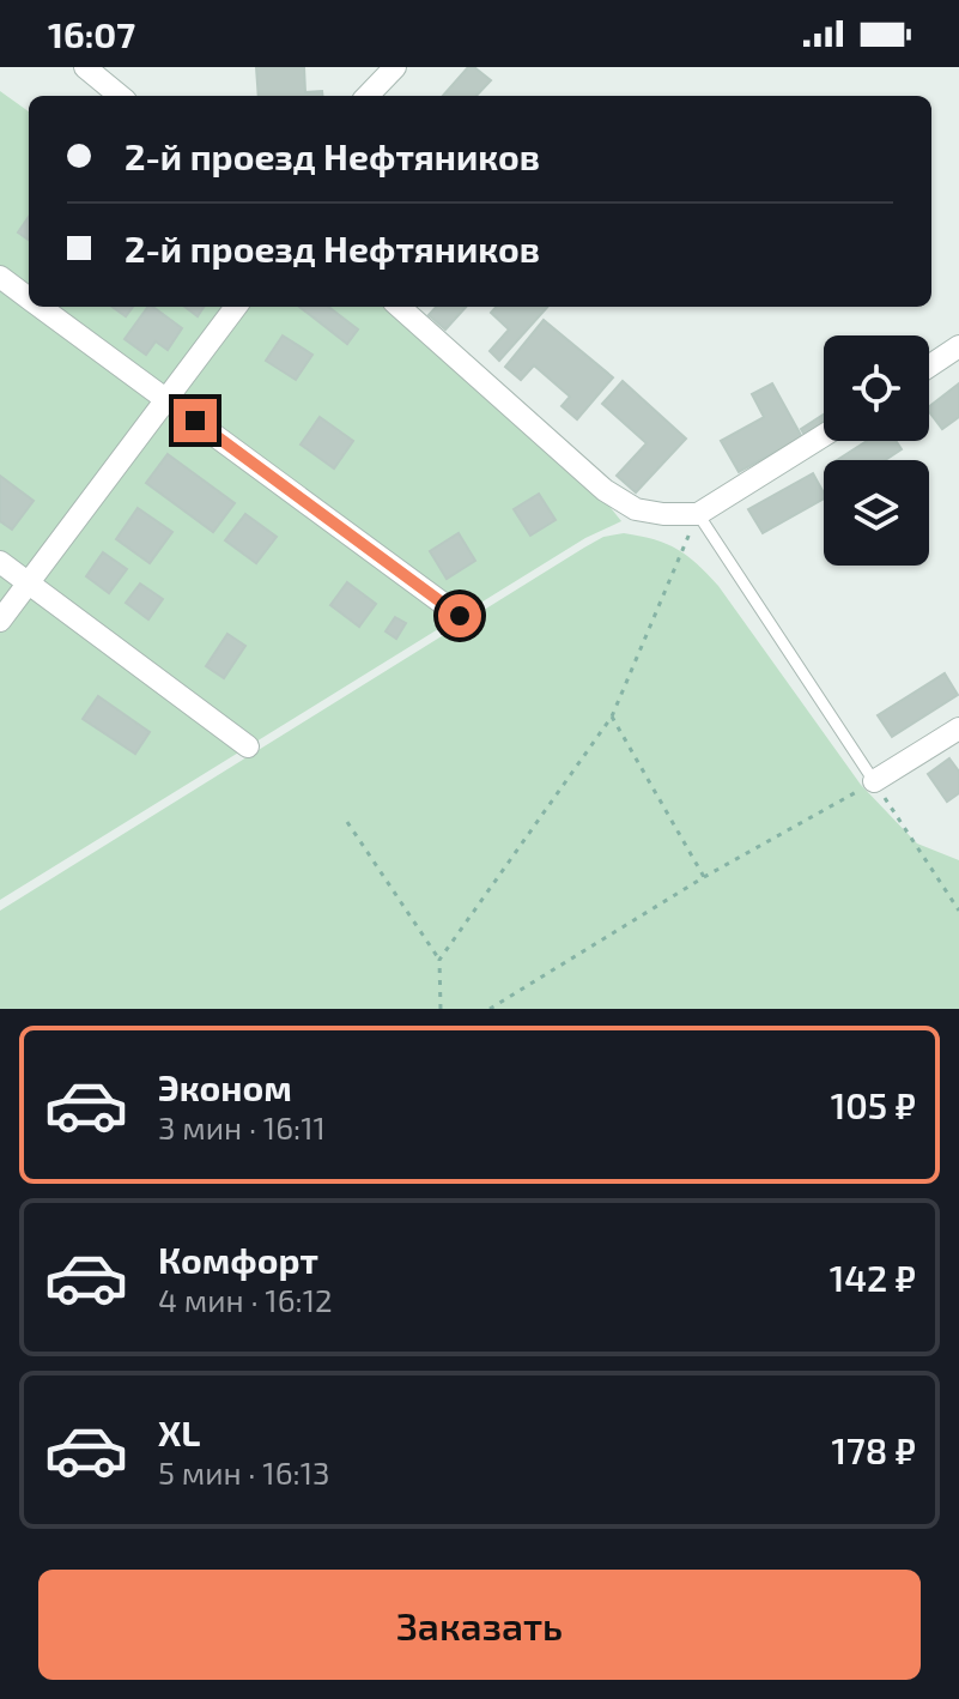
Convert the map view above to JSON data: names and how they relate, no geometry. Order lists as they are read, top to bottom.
{
  "page": {
    "status": "16:07",
    "banner": ["2-й проезд Нефтяников", "2-й проезд Нефтяников"],
    "list": [
      {
        "name": "Эконом",
        "note": "3 мин · 16:11",
        "value": "105 ₽"
      },
      {
        "name": "Комфорт",
        "note": "4 мин · 16:12",
        "value": "142 ₽"
      },
      {
        "name": "XL",
        "note": "5 мин · 16:13",
        "value": "178 ₽"
      }
    ],
    "buttons": "Заказать"
  }
}
